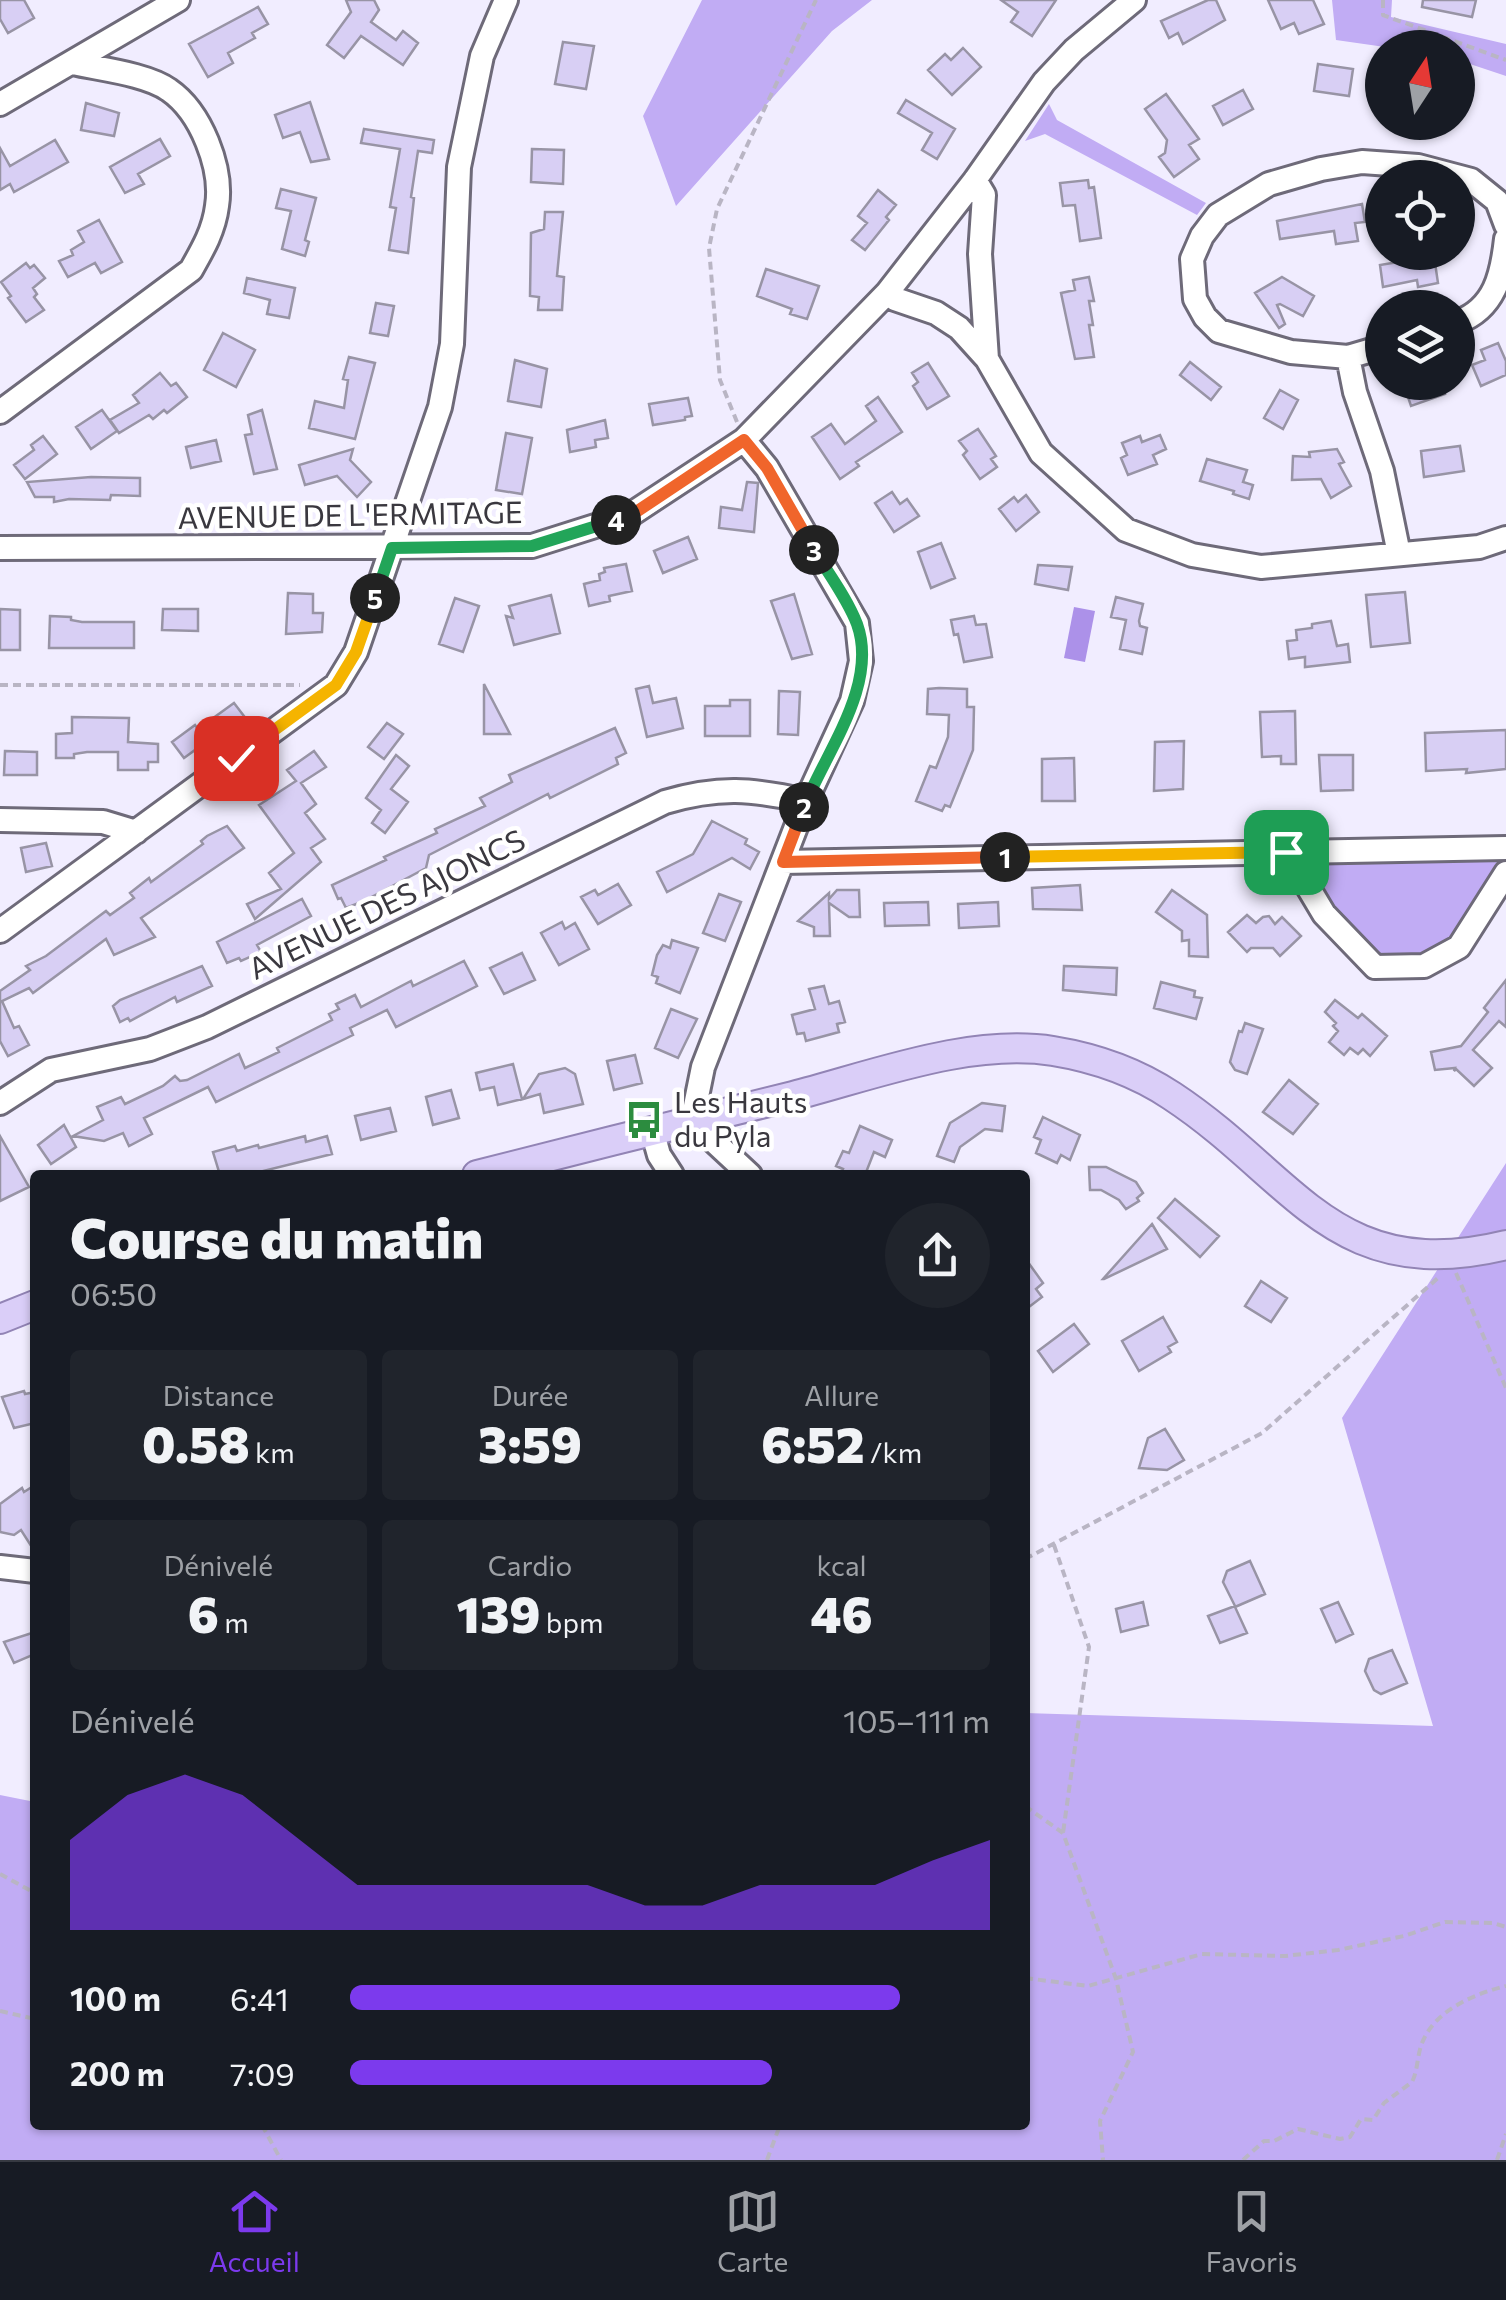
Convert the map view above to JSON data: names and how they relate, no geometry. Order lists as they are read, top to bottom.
{
  "streets": {
    "street": ["AVENUE DE L'ERMITAGE", "AVENUE DES AJONCS"]
  },
  "places": {
    "bus stop": ["Les Hauts du Pyla"]
  },
  "north": "top",
  "page": {
    "pins": [
      "4",
      "3",
      "5",
      "2",
      "1"
    ],
    "heading": ["Course du matin", "06:50"],
    "stats": [
      ["Distance", "0.58 km"],
      ["Durée", "3:59"],
      ["Allure", "6:52 /km"],
      ["Dénivelé", "6 m"],
      ["Cardio", "139 bpm"],
      ["kcal", "46"]
    ],
    "chart": ["Dénivelé", "105–111 m"],
    "list": [
      {
        "name": "100 m",
        "note": "6:41"
      },
      {
        "name": "200 m",
        "note": "7:09"
      }
    ],
    "tabs": ["Accueil", "Carte", "Favoris"]
  }
}
